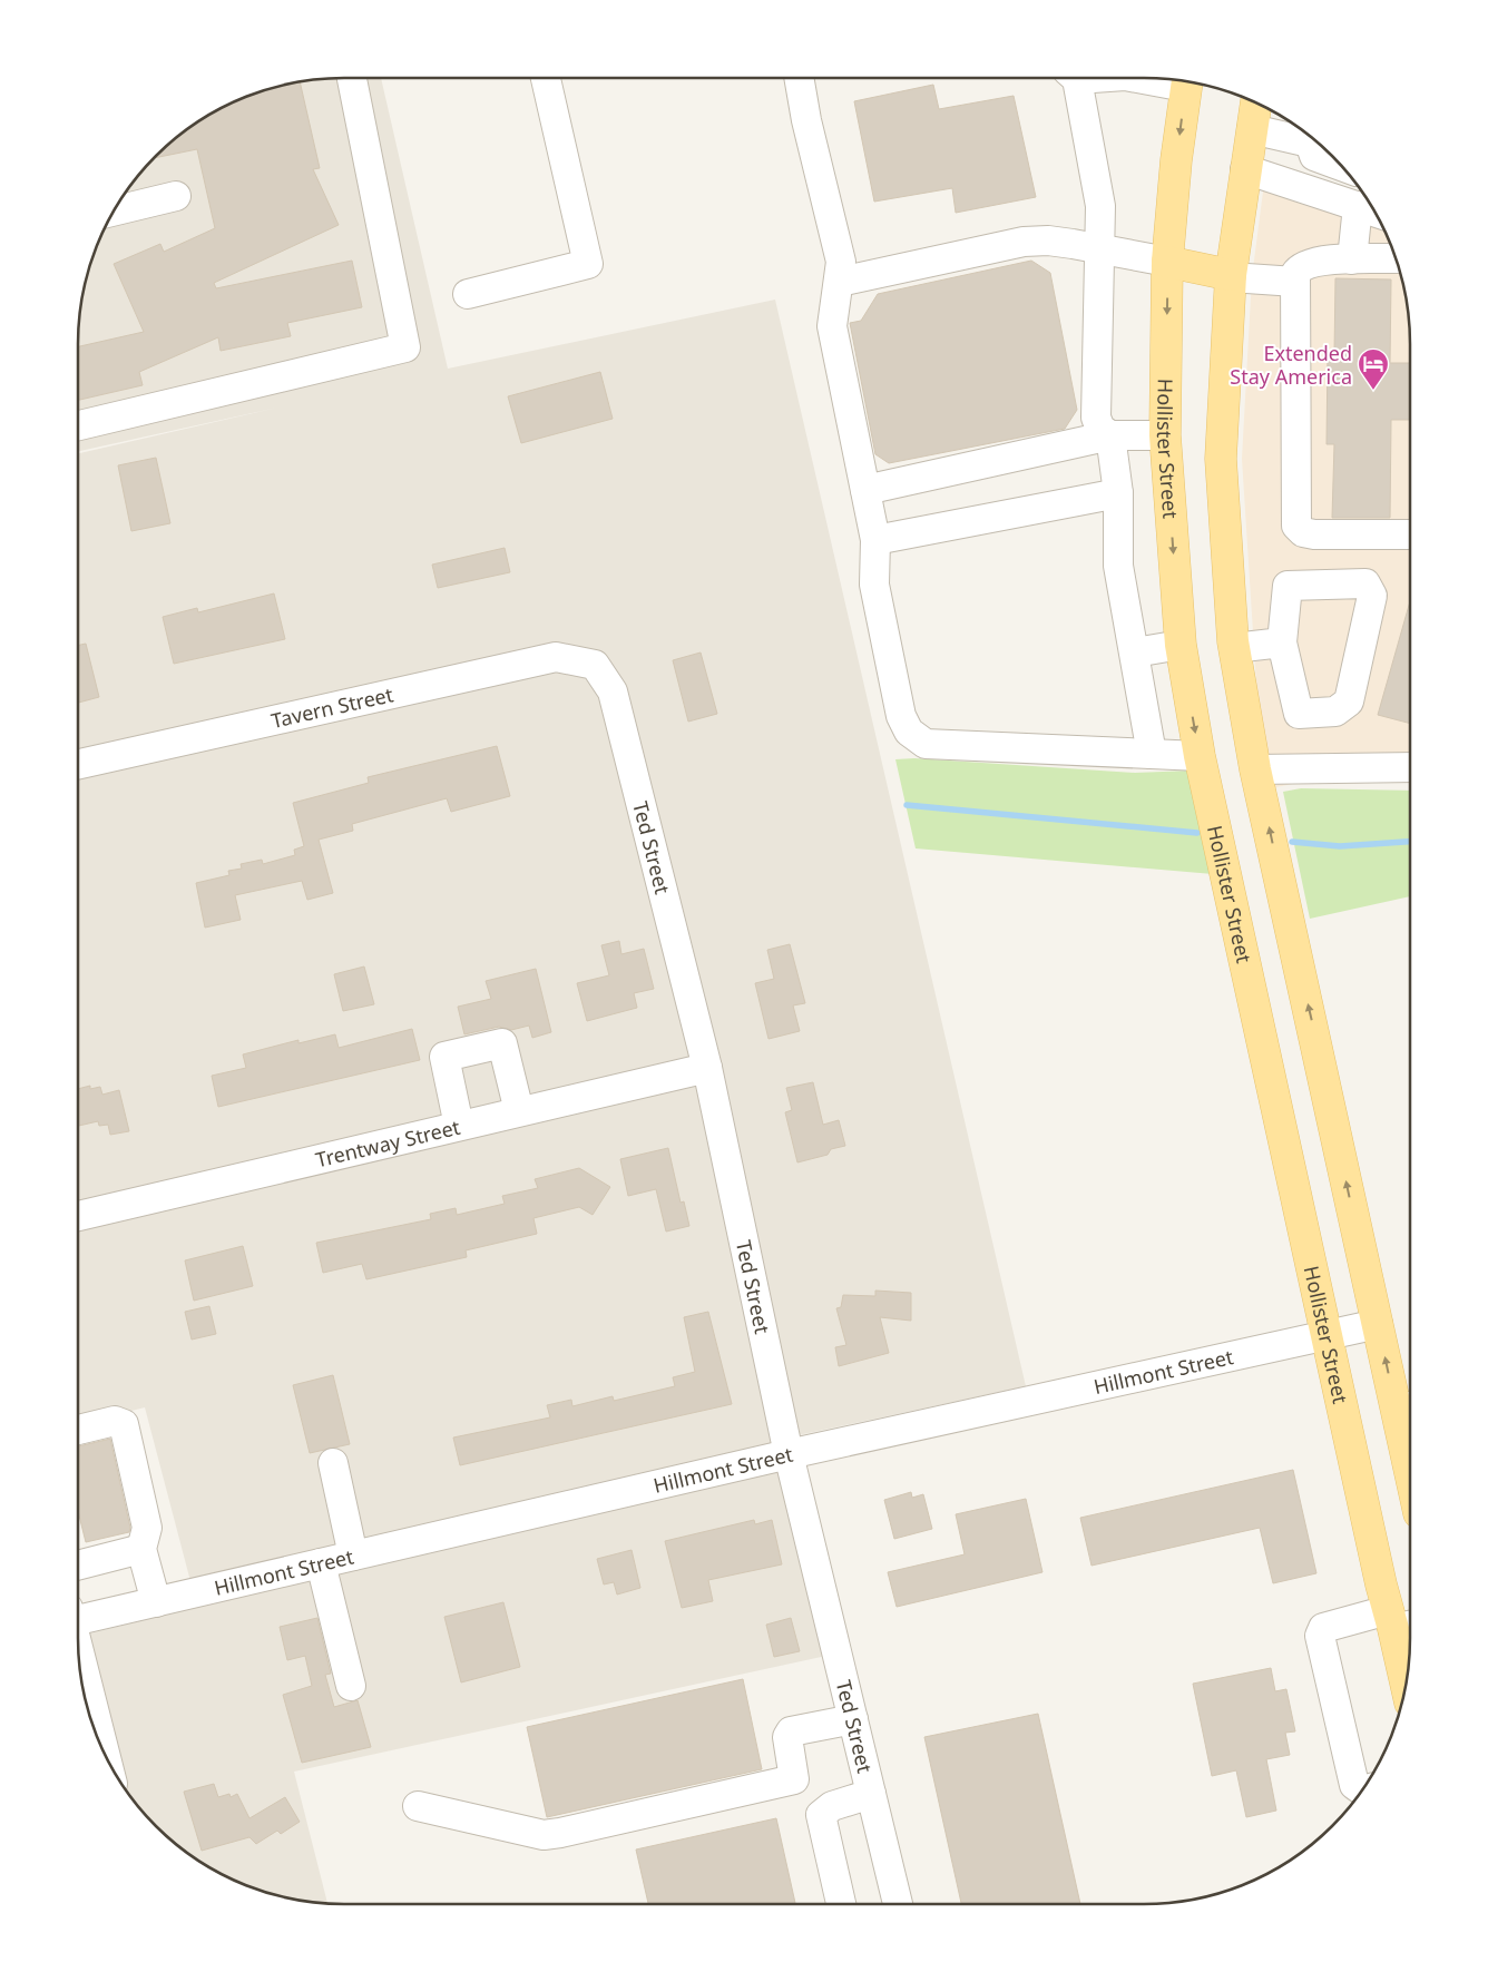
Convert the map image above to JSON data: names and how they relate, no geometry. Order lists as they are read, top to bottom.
{
  "streets": {
    "main road": ["Hollister Street"],
    "street": [
      "Tavern Street",
      "Ted Street",
      "Trentway Street",
      "Hillmont Street"
    ]
  },
  "crossings": [
    ["Hollister Street", "Hillmont Street"],
    ["Tavern Street", "Ted Street"],
    ["Ted Street", "Trentway Street"],
    ["Ted Street", "Hillmont Street"]
  ],
  "places": {
    "hotel": ["Extended Stay America"]
  }
}
